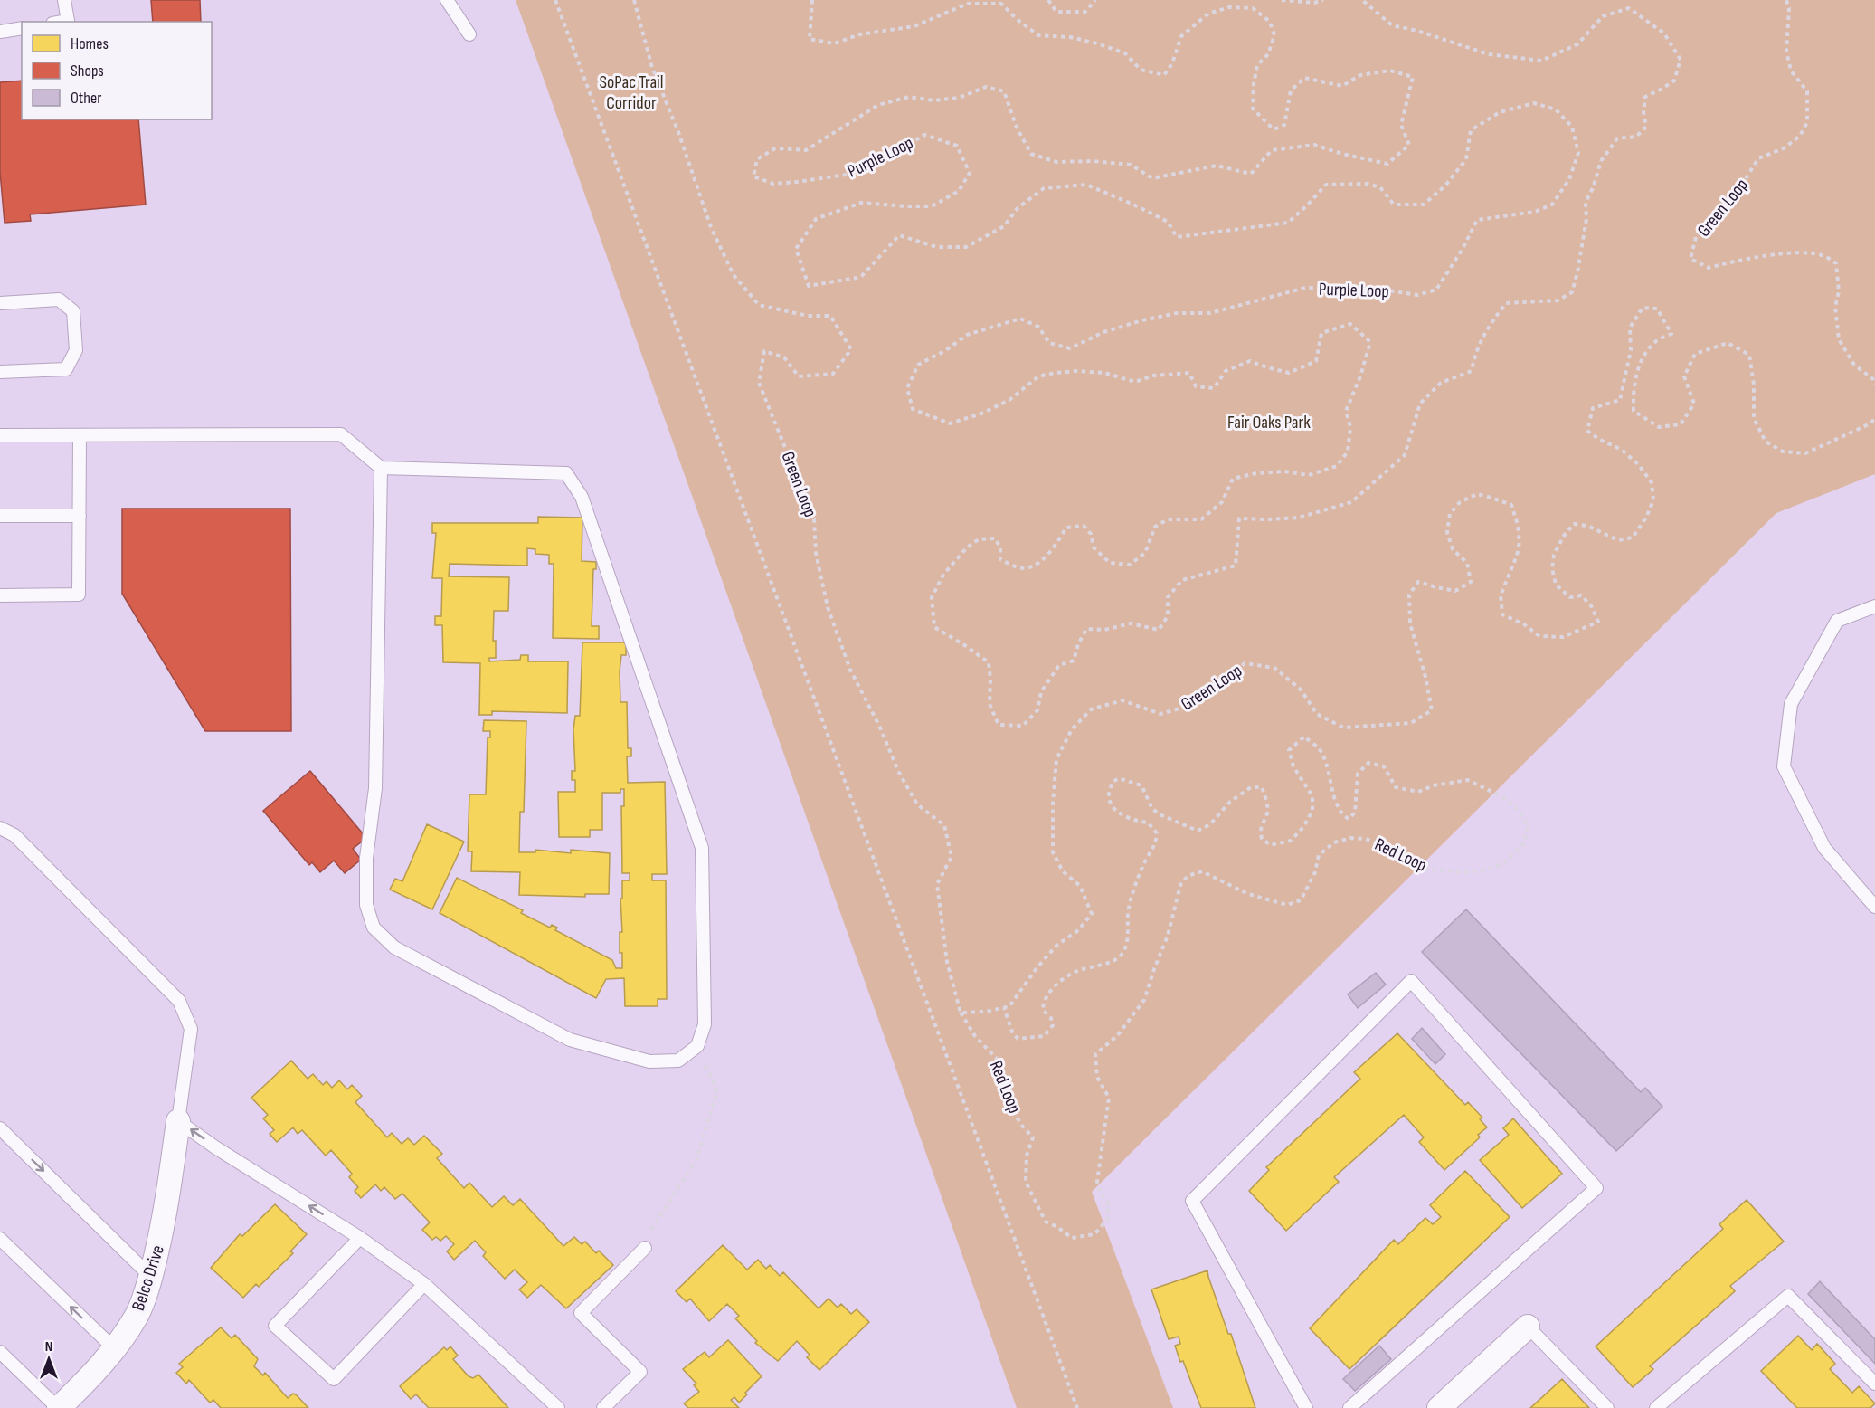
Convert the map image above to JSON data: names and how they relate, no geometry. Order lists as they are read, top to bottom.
{
  "streets": {
    "street": ["Belco Drive"],
    "path": ["Purple Loop", "Green Loop", "Red Loop"]
  },
  "crossings": [
    ["Green Loop", "Red Loop"]
  ],
  "parks": ["SoPac Trail Corridor", "Fair Oaks Park"],
  "legend": ["Homes", "Shops", "Other"],
  "north": "top"
}
